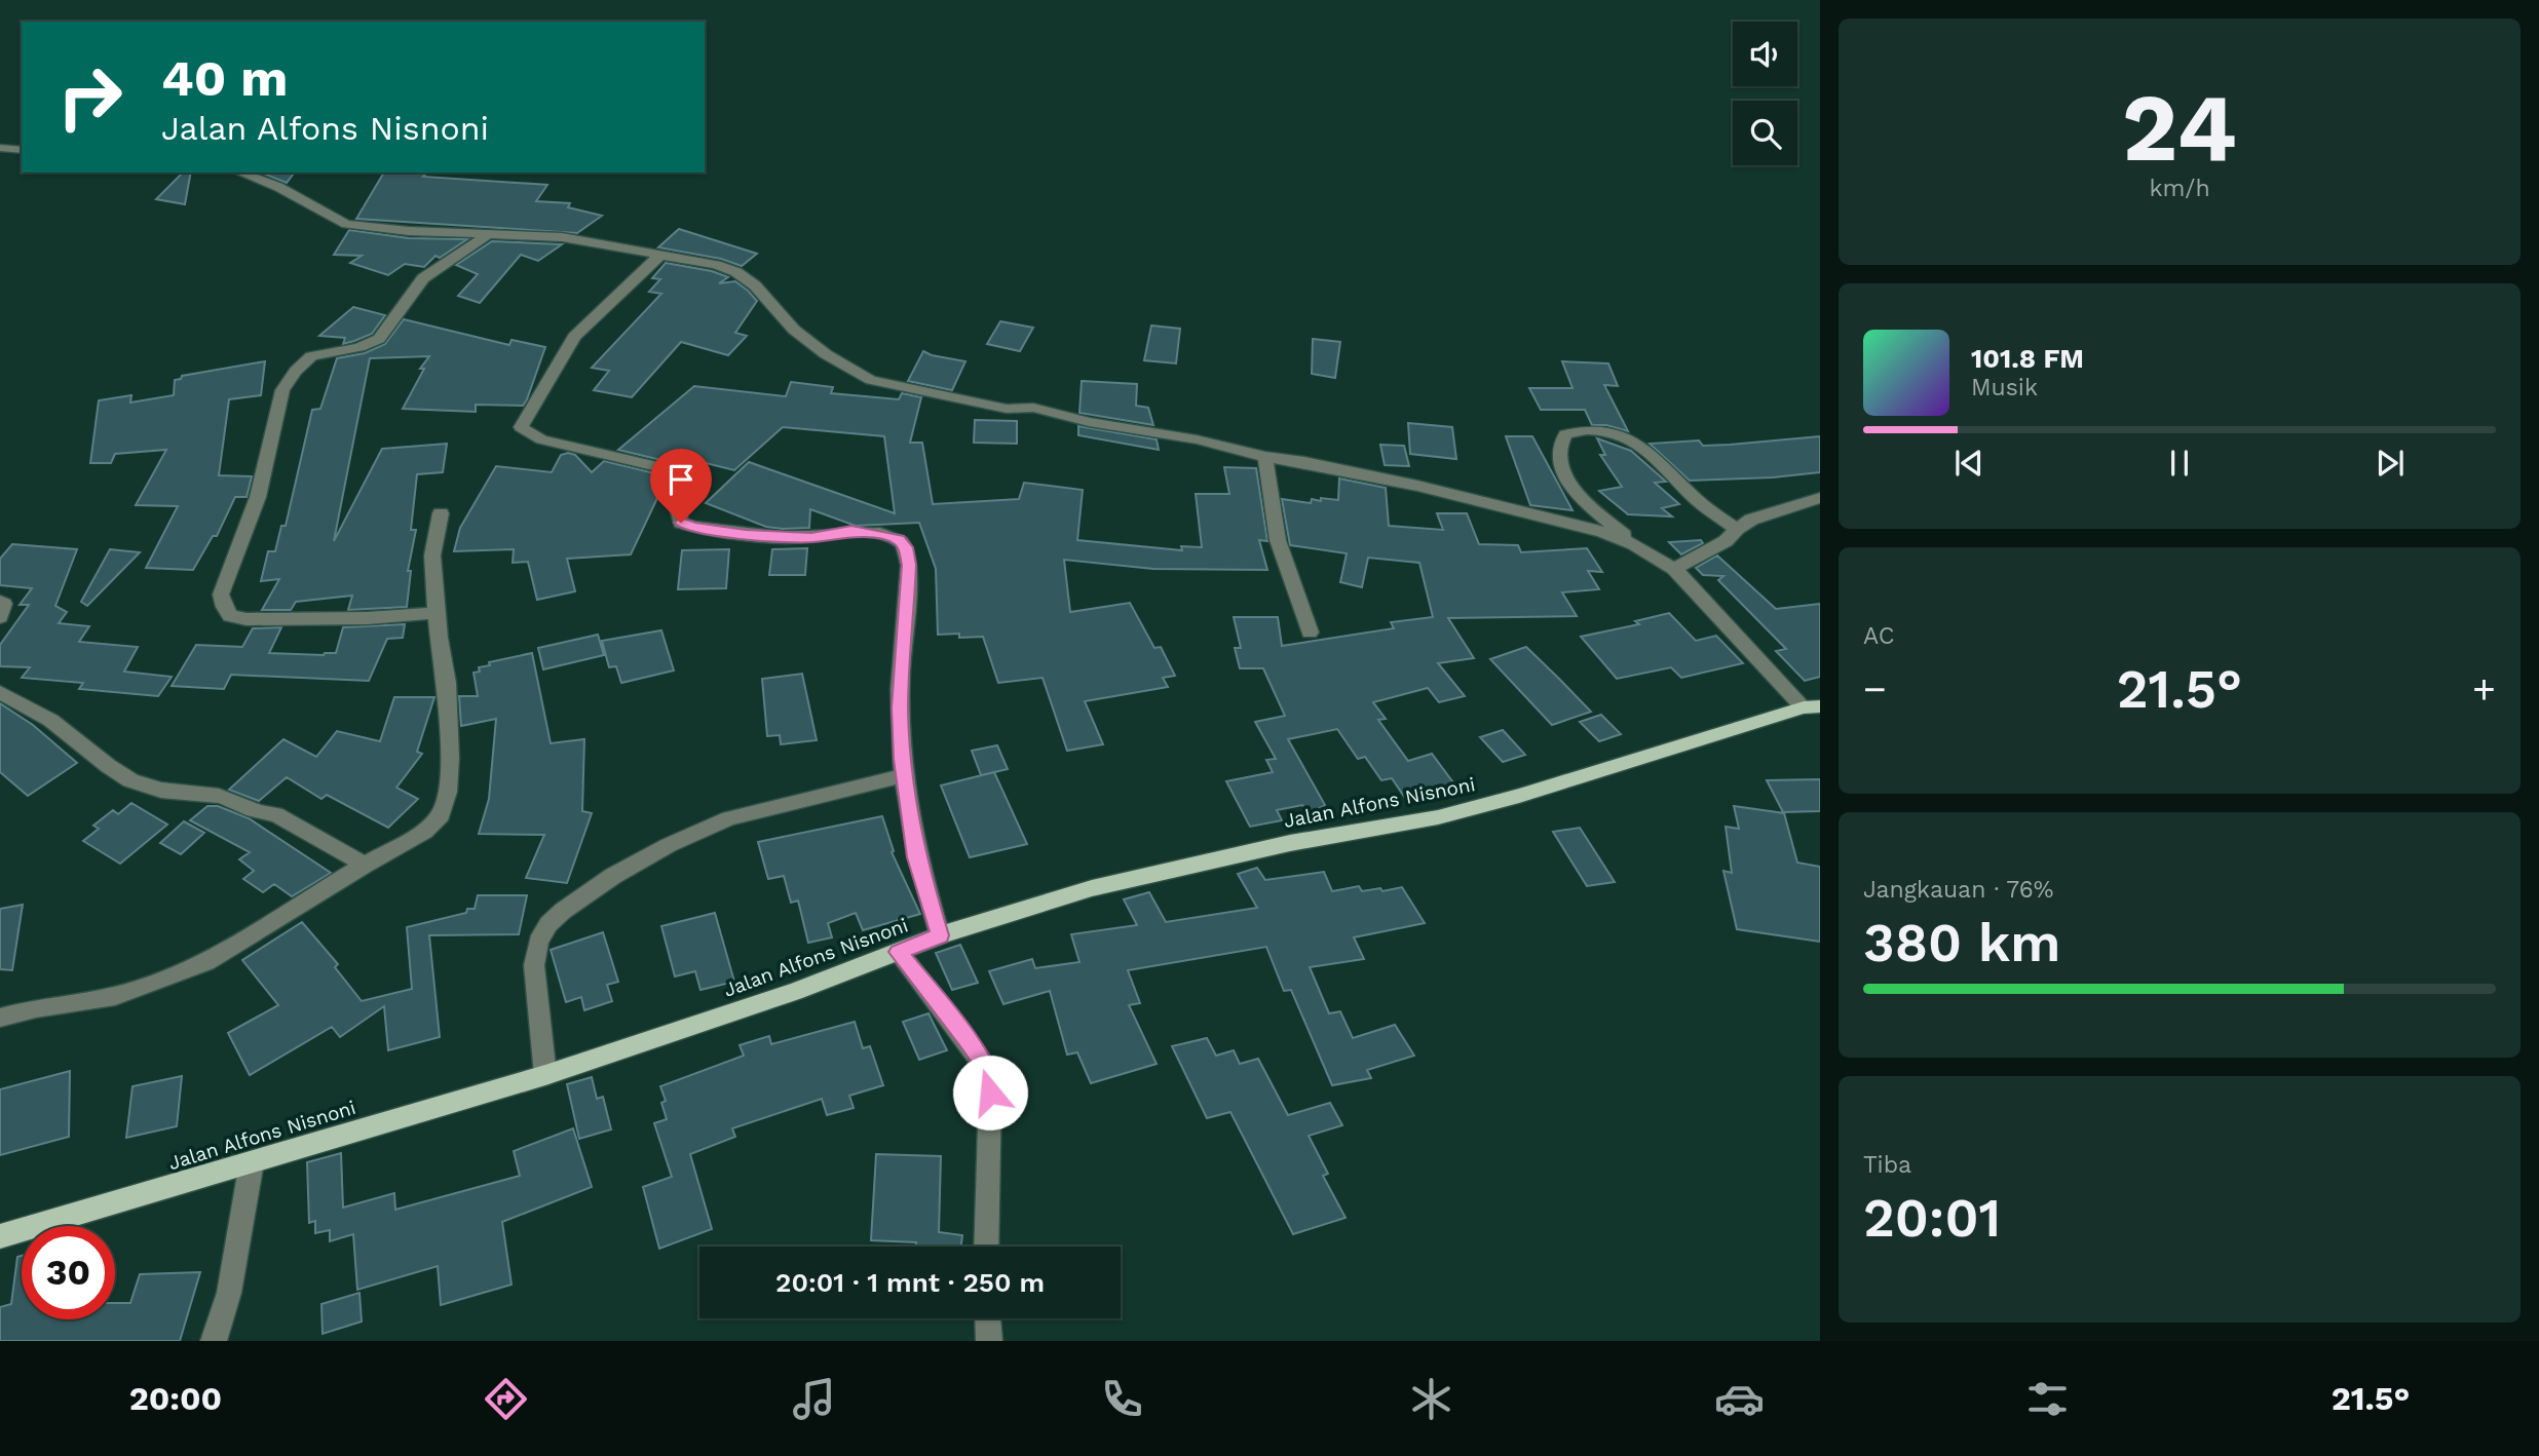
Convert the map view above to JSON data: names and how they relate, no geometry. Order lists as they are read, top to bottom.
{
  "streets": {
    "main road": ["Jalan Alfons Nisnoni"]
  },
  "page": {
    "tile": [
      ["24", "km/h"],
      "AC",
      ["Jangkauan · 76%", "380 km"],
      ["Tiba", "20:01"]
    ],
    "turn": ["40 m", "Jalan Alfons Nisnoni"],
    "song": ["101.8 FM", "Musik"],
    "heat": ["−", "21.5°", "+"],
    "limit": "30",
    "trip": "20:01 · 1 mnt · 250 m",
    "tabs": ["20:00", "21.5°"]
  }
}
